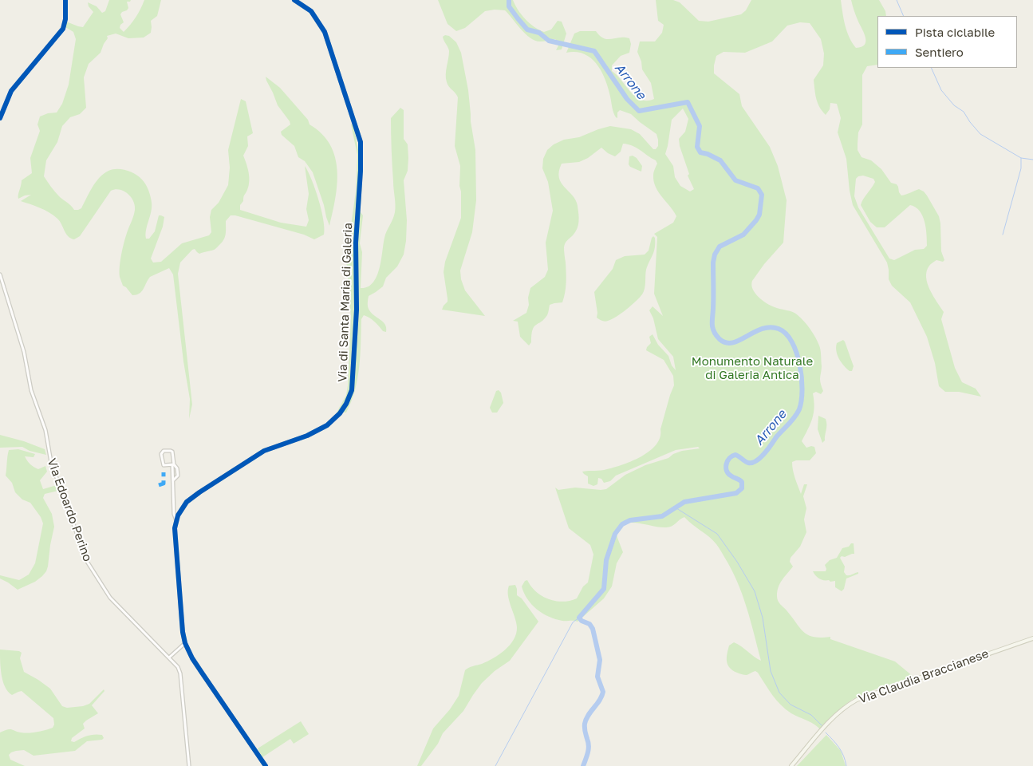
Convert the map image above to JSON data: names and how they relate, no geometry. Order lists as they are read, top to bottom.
{
  "streets": {
    "street": ["Via di Santa Maria di Galeria", "Via Edoardo Perino", "Via Claudia Braccianese"]
  },
  "water": ["Arrone"],
  "parks": ["Monumento Naturale di Galeria Antica"],
  "legend": ["Pista ciclabile", "Sentiero"]
}
